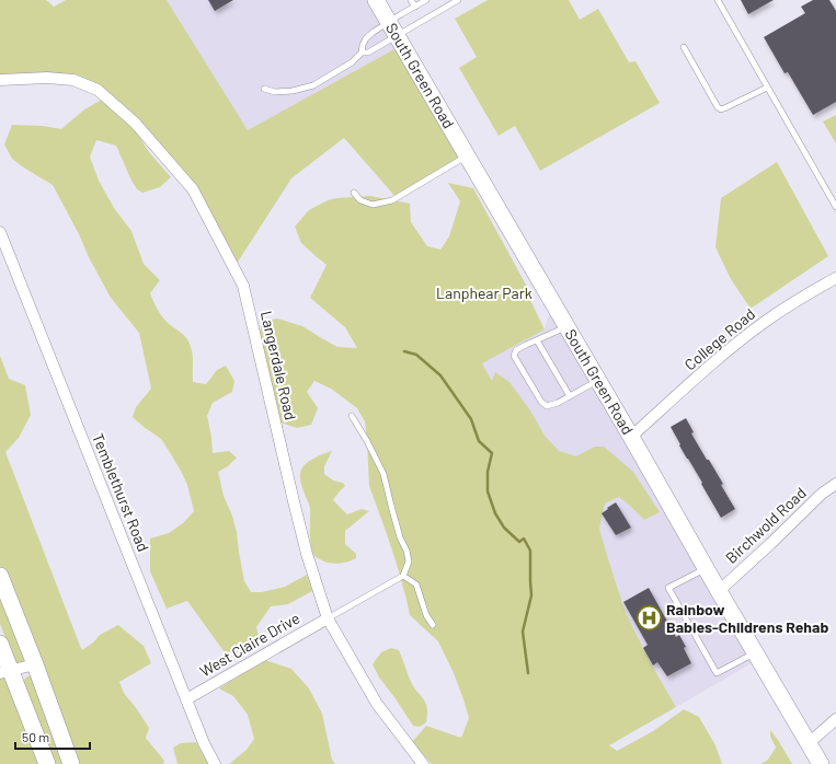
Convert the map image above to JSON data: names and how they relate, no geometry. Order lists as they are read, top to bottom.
{
  "streets": {
    "main road": ["South Green Road"],
    "street": [
      "College Road",
      "Langerdale Road",
      "Temblethurst Road",
      "Birchwold Road",
      "West Claire Drive"
    ]
  },
  "crossings": [
    ["South Green Road", "College Road"],
    ["South Green Road", "Birchwold Road"],
    ["Langerdale Road", "West Claire Drive"],
    ["Temblethurst Road", "West Claire Drive"]
  ],
  "parks": ["Lanphear Park"],
  "places": {
    "hospital": ["Rainbow Babies-Childrens Rehab"]
  },
  "scale_bar": "50 m"
}
